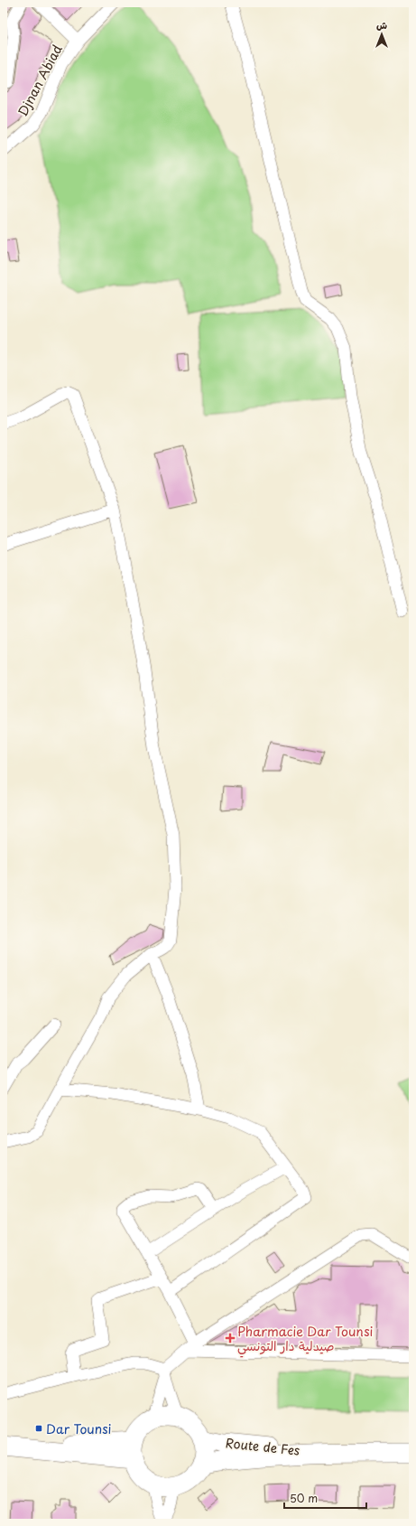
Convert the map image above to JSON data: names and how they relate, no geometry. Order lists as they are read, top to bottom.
{
  "streets": {
    "main road": ["Route de Fes"],
    "street": ["Djnan Abiad"]
  },
  "places": {
    "health": ["Pharmacie Dar Tounsi صيدلية دار التونسي"],
    "transit": ["Dar Tounsi"]
  },
  "scale_bar": "50 m",
  "north": "top"
}
